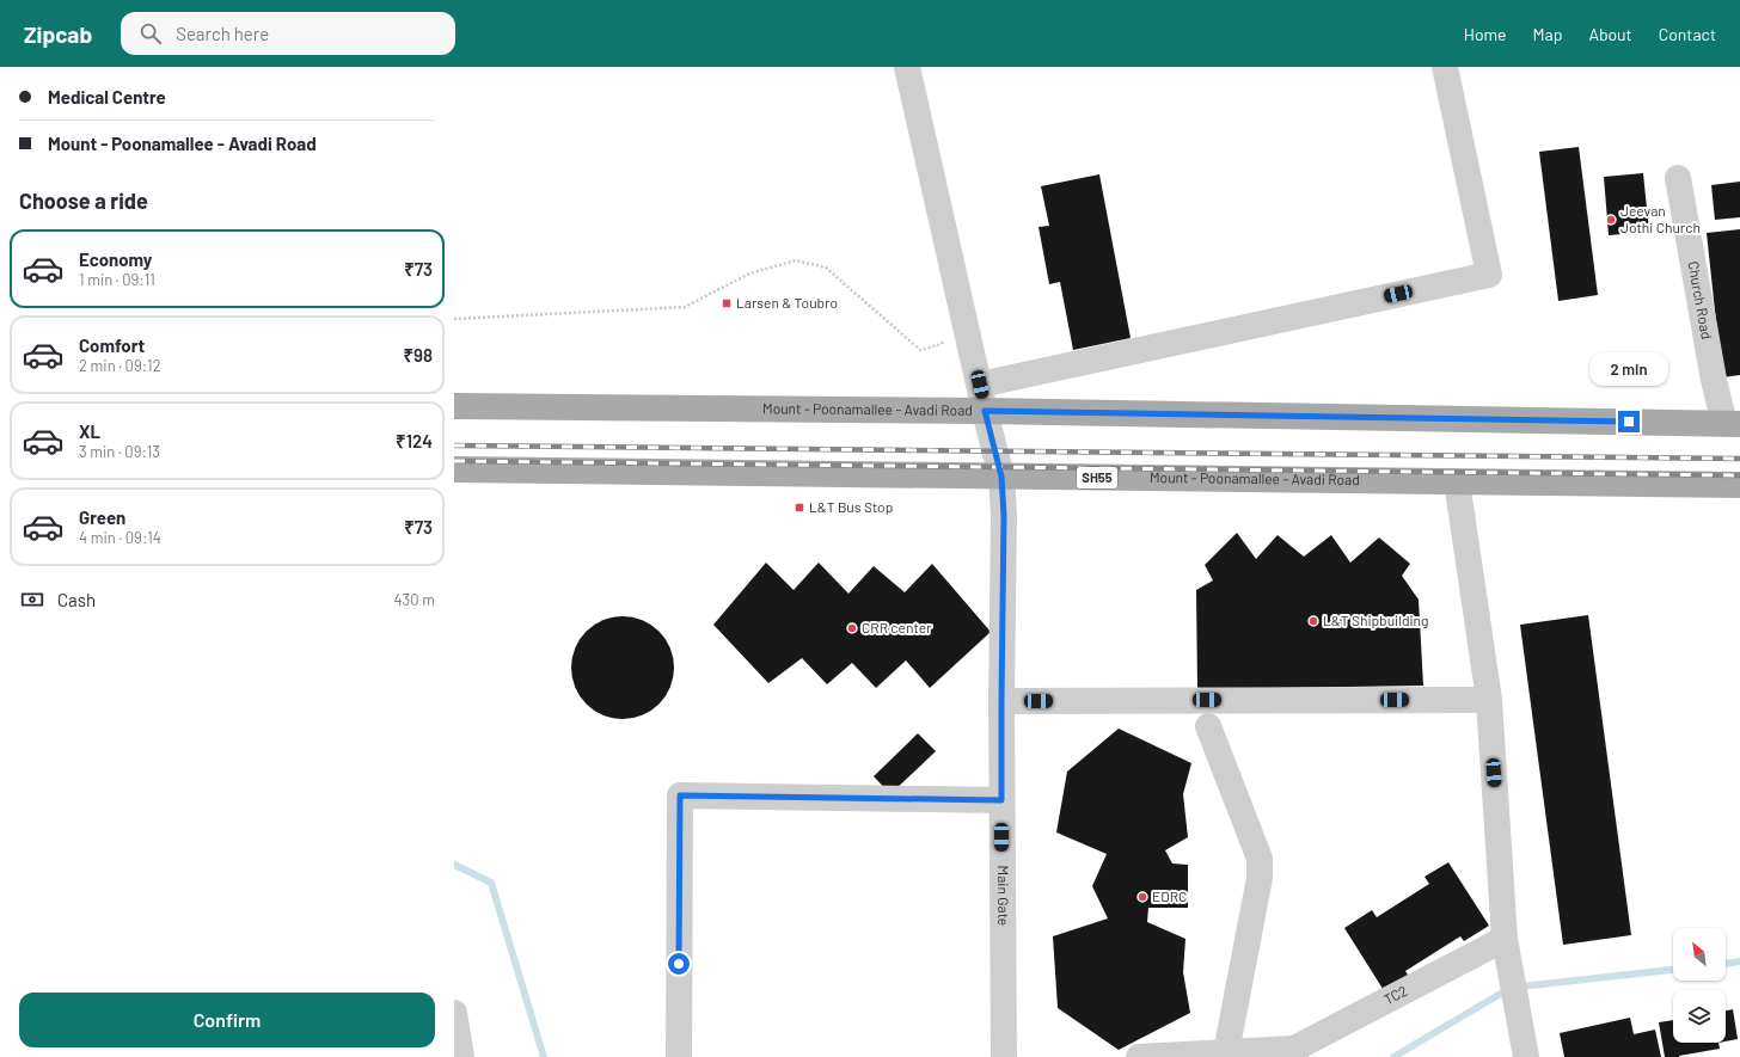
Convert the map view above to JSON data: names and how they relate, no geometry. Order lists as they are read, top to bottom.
{
  "streets": {
    "main road": ["Mount - Poonamallee - Avadi Road", "SH55"],
    "lane": ["Church Road", "Main Gate", "TC2"]
  },
  "crossings": [
    ["Church Road", "Mount - Poonamallee - Avadi Road"],
    ["Mount - Poonamallee - Avadi Road", "Main Gate"]
  ],
  "places": {
    "other": [
      "Jeevan Jothi Church",
      "L&T Shipbuilding",
      "CRR center",
      "EDRC"
    ],
    "transit": ["Larsen & Toubro", "L&T Bus Stop"]
  },
  "north": "top left",
  "page": {
    "header": "Zipcab",
    "search": "Search here",
    "nav": [
      "Home",
      "Map",
      "About",
      "Contact"
    ],
    "banner": ["Medical Centre", "Mount - Poonamallee - Avadi Road"],
    "heading": "Choose a ride",
    "list": [
      {
        "name": "Economy",
        "note": "1 min · 09:11",
        "value": "₹73"
      },
      {
        "name": "Comfort",
        "note": "2 min · 09:12",
        "value": "₹98"
      },
      {
        "name": "XL",
        "note": "3 min · 09:13",
        "value": "₹124"
      },
      {
        "name": "Green",
        "note": "4 min · 09:14",
        "value": "₹73"
      }
    ],
    "bubble": "2 min",
    "pay": ["Cash", "430 m"],
    "buttons": "Confirm"
  }
}
